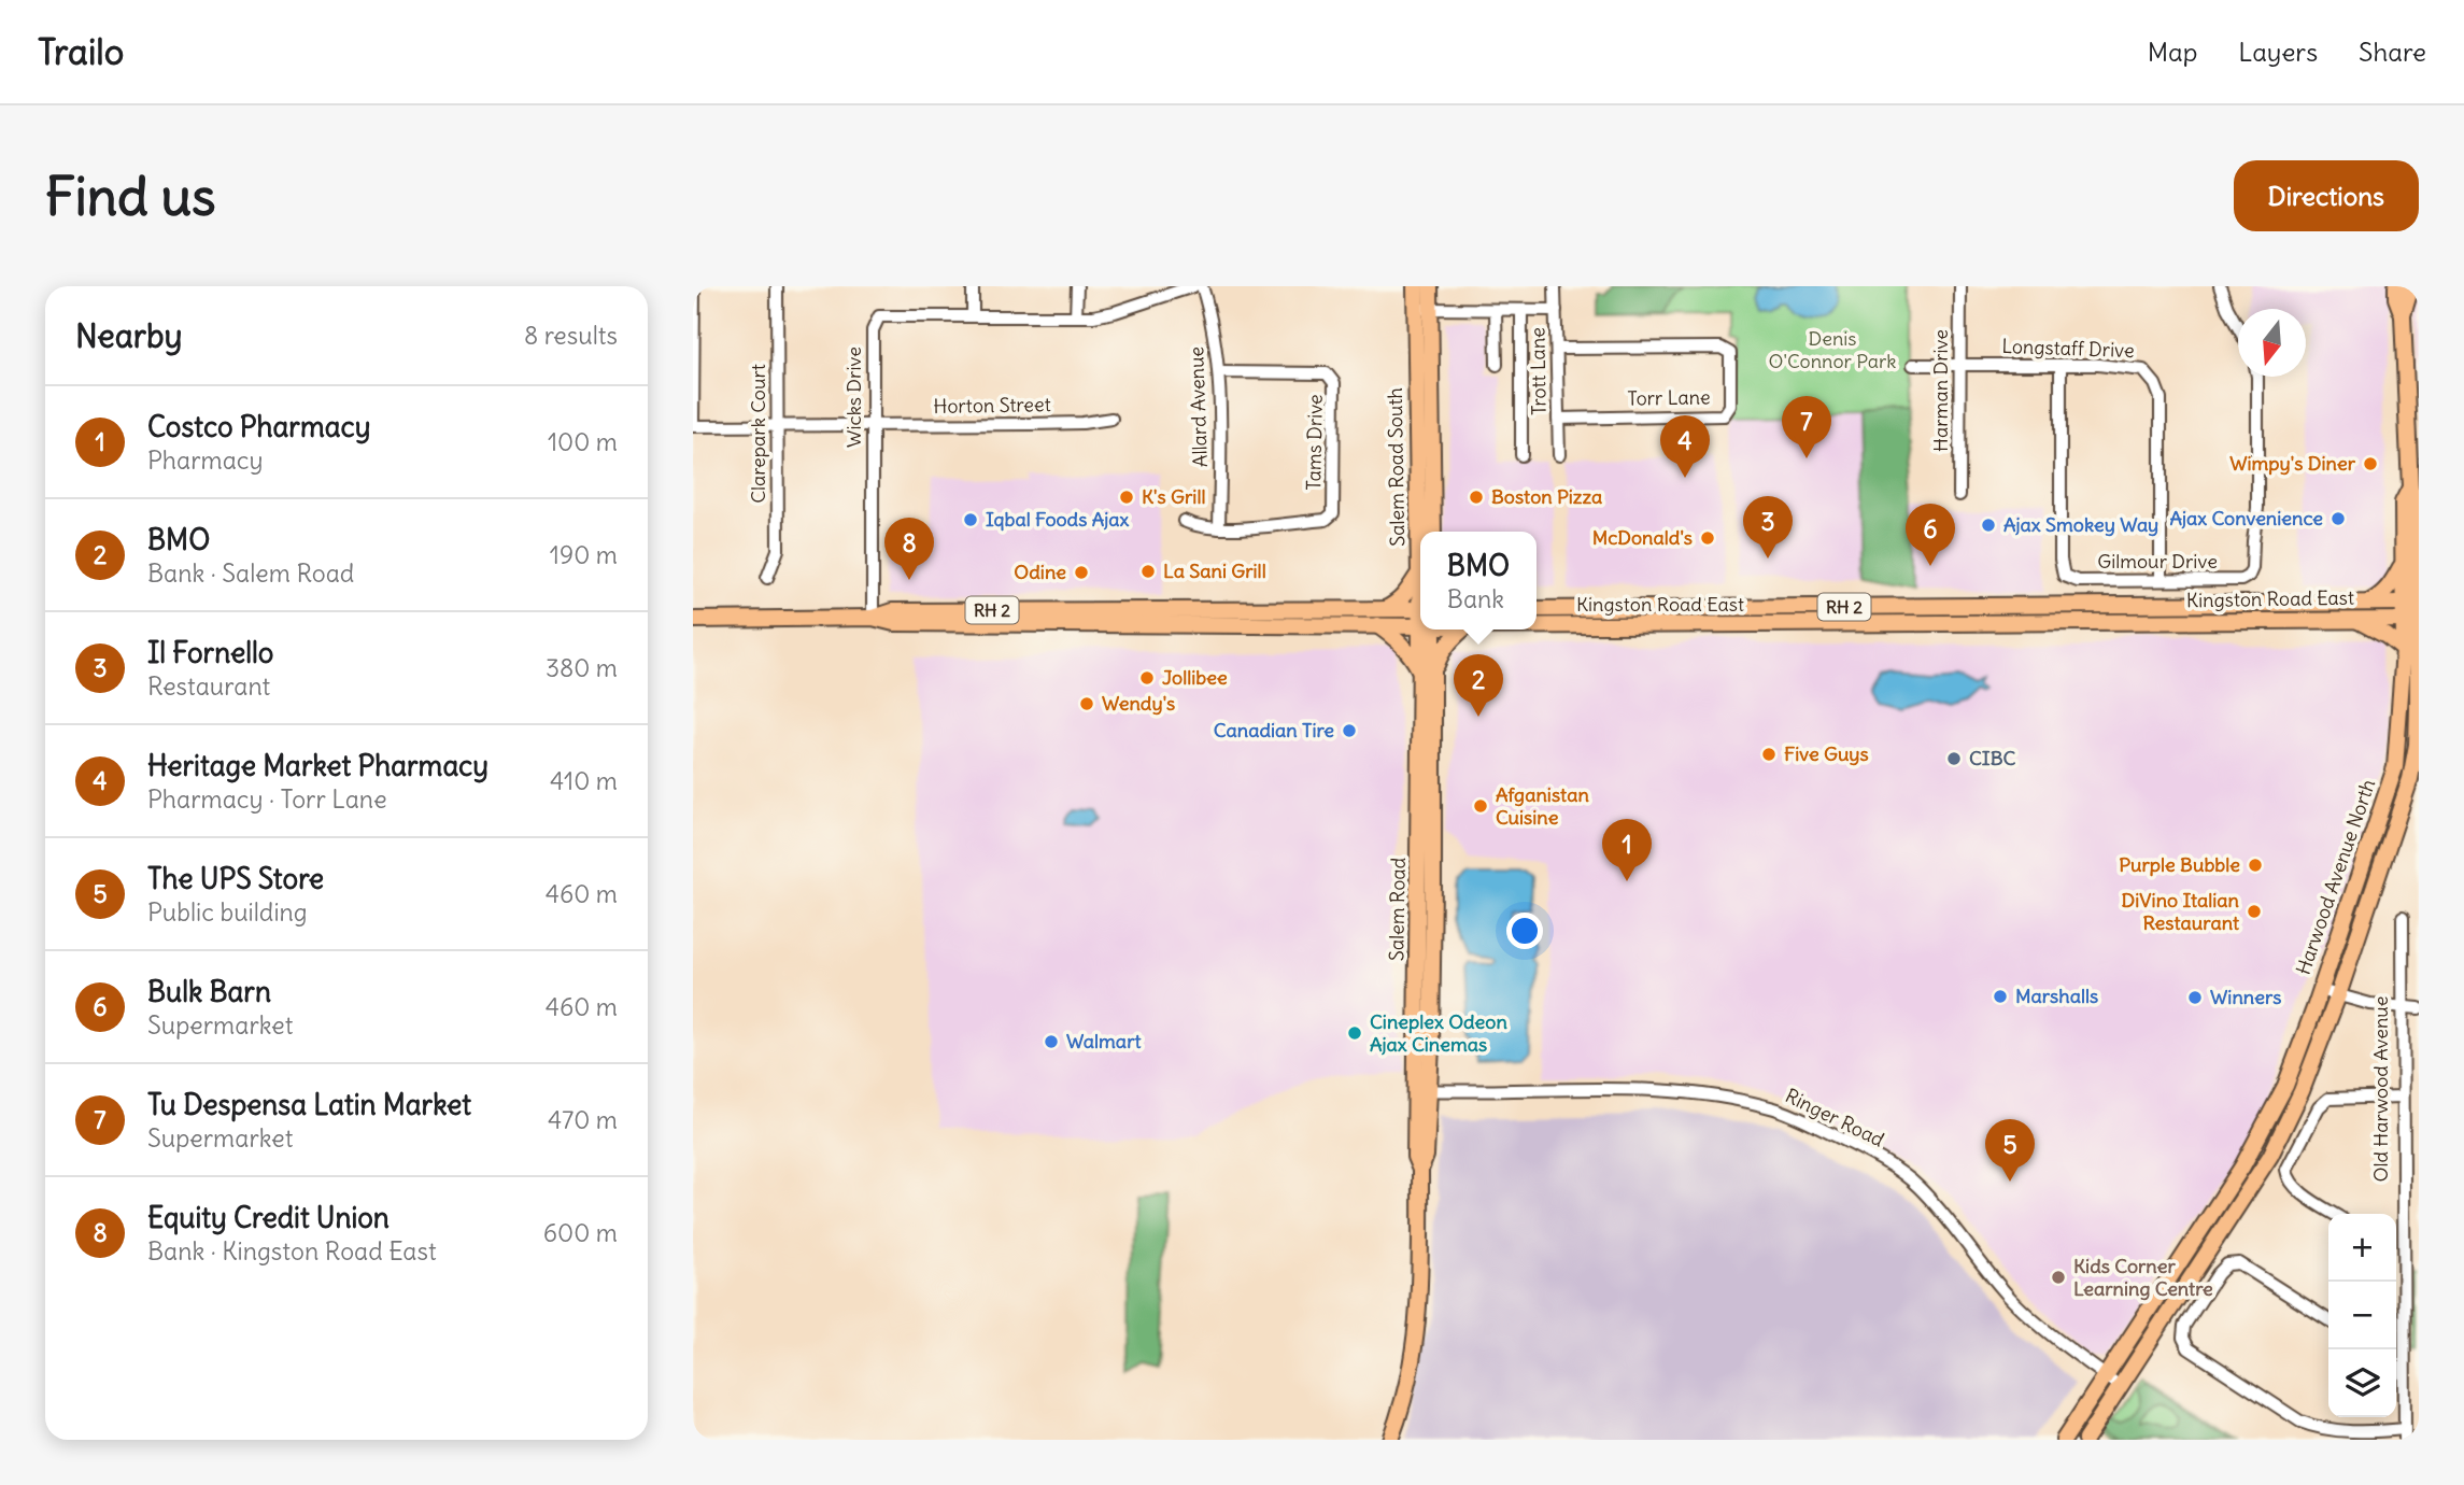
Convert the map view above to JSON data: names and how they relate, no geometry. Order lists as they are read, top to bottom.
{
  "streets": {
    "main road": [
      "Salem Road South",
      "Kingston Road East",
      "RH 2",
      "Harwood Avenue North",
      "Salem Road"
    ],
    "street": [
      "Longstaff Drive",
      "Trott Lane",
      "Harman Drive",
      "Wicks Drive",
      "Torr Lane",
      "Horton Street",
      "Allard Avenue",
      "Clarepark Court",
      "Tams Drive",
      "Gilmour Drive",
      "Old Harwood Avenue",
      "Ringer Road"
    ]
  },
  "crossings": [
    ["Longstaff Drive", "Harman Drive"],
    ["Longstaff Drive", "Gilmour Drive"],
    ["Trott Lane", "Torr Lane"],
    ["Wicks Drive", "Horton Street"],
    ["Wicks Drive", "Kingston Road East"],
    ["Horton Street", "Clarepark Court"],
    ["Allard Avenue", "Tams Drive"],
    ["Salem Road South", "Salem Road"],
    ["Kingston Road East", "Harwood Avenue North"],
    ["Harwood Avenue North", "Ringer Road"],
    ["Salem Road", "Ringer Road"]
  ],
  "parks": ["Denis O'Connor Park"],
  "places": [
    "Wimpy's Diner",
    "K's Grill",
    "Boston Pizza",
    "Ajax Convenience",
    "Iqbal Foods Ajax",
    "Ajax Smokey Way",
    "McDonald's",
    "La Sani Grill",
    "Odine",
    "Jollibee",
    "Wendy's",
    "Canadian Tire",
    "Five Guys",
    "CIBC",
    "Afganistan Cuisine",
    "Purple Bubble",
    "DiVino Italian Restaurant",
    "Marshalls",
    "Winners",
    "Cineplex Odeon Ajax Cinemas",
    "Walmart",
    "Kids Corner Learning Centre"
  ],
  "north": "bottom",
  "page": {
    "header": "Trailo",
    "nav": ["Map", "Layers", "Share"],
    "buttons": "Directions",
    "title": "Find us",
    "heading": ["Nearby", "8 results"],
    "list": [
      {
        "mark": "1",
        "name": "Costco Pharmacy",
        "note": "Pharmacy",
        "value": "100 m"
      },
      {
        "mark": "2",
        "name": "BMO",
        "note": "Bank · Salem Road",
        "value": "190 m"
      },
      {
        "mark": "3",
        "name": "Il Fornello",
        "note": "Restaurant",
        "value": "380 m"
      },
      {
        "mark": "4",
        "name": "Heritage Market Pharmacy",
        "note": "Pharmacy · Torr Lane",
        "value": "410 m"
      },
      {
        "mark": "5",
        "name": "The UPS Store",
        "note": "Public building",
        "value": "460 m"
      },
      {
        "mark": "6",
        "name": "Bulk Barn",
        "note": "Supermarket",
        "value": "460 m"
      },
      {
        "mark": "7",
        "name": "Tu Despensa Latin Market",
        "note": "Supermarket",
        "value": "470 m"
      },
      {
        "mark": "8",
        "name": "Equity Credit Union",
        "note": "Bank · Kingston Road East",
        "value": "600 m"
      }
    ],
    "pins": [
      "7",
      "4",
      "3",
      "6",
      "8",
      "2",
      "1",
      "5"
    ],
    "popup": ["BMO", "Bank"],
    "map_buttons": ["+", "−"]
  }
}
